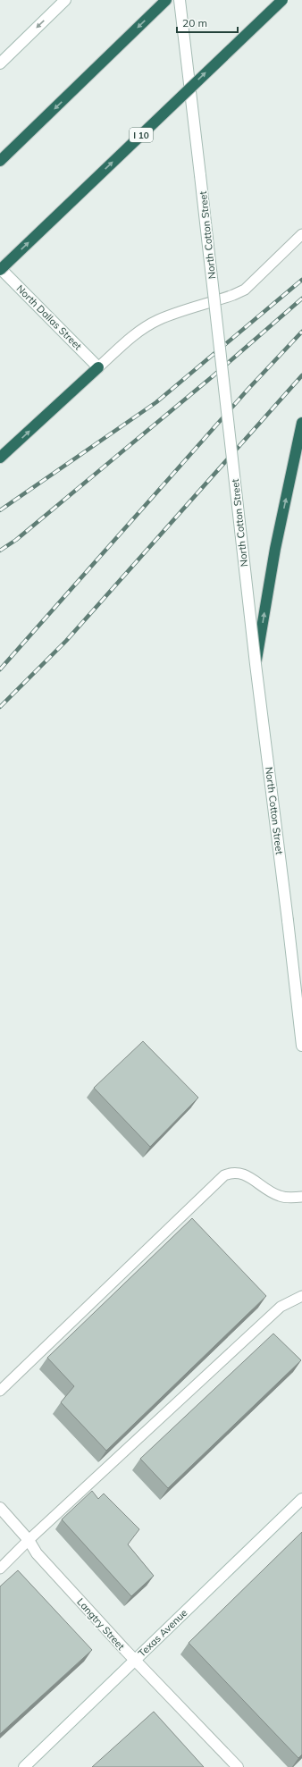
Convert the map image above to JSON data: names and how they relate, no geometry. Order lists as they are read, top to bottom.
{
  "streets": {
    "highway": ["I 10"],
    "main road": [
      "North Cotton Street",
      "North Dallas Street",
      "Langtry Street",
      "Texas Avenue"
    ]
  },
  "crossings": [
    ["I 10", "North Dallas Street"],
    ["Langtry Street", "Texas Avenue"]
  ],
  "scale_bar": "20 m"
}
